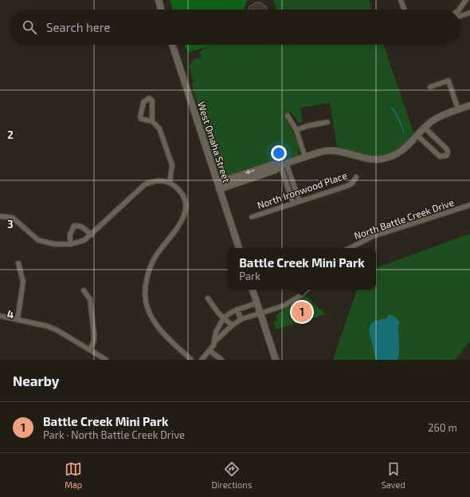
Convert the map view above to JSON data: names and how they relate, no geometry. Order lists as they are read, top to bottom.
{
  "streets": {
    "main road": ["West Omaha Street"],
    "street": ["North Ironwood Place", "North Battle Creek Drive"]
  },
  "page": {
    "search": "Search here",
    "popup": ["Battle Creek Mini Park", "Park"],
    "pins": "1",
    "heading": "Nearby",
    "list": [
      {
        "mark": "1",
        "name": "Battle Creek Mini Park",
        "note": "Park · North Battle Creek Drive",
        "value": "260 m"
      }
    ],
    "nav": ["Map", "Directions", "Saved"]
  },
  "grid": {
    "rows": ["2", "3", "4"]
  }
}
